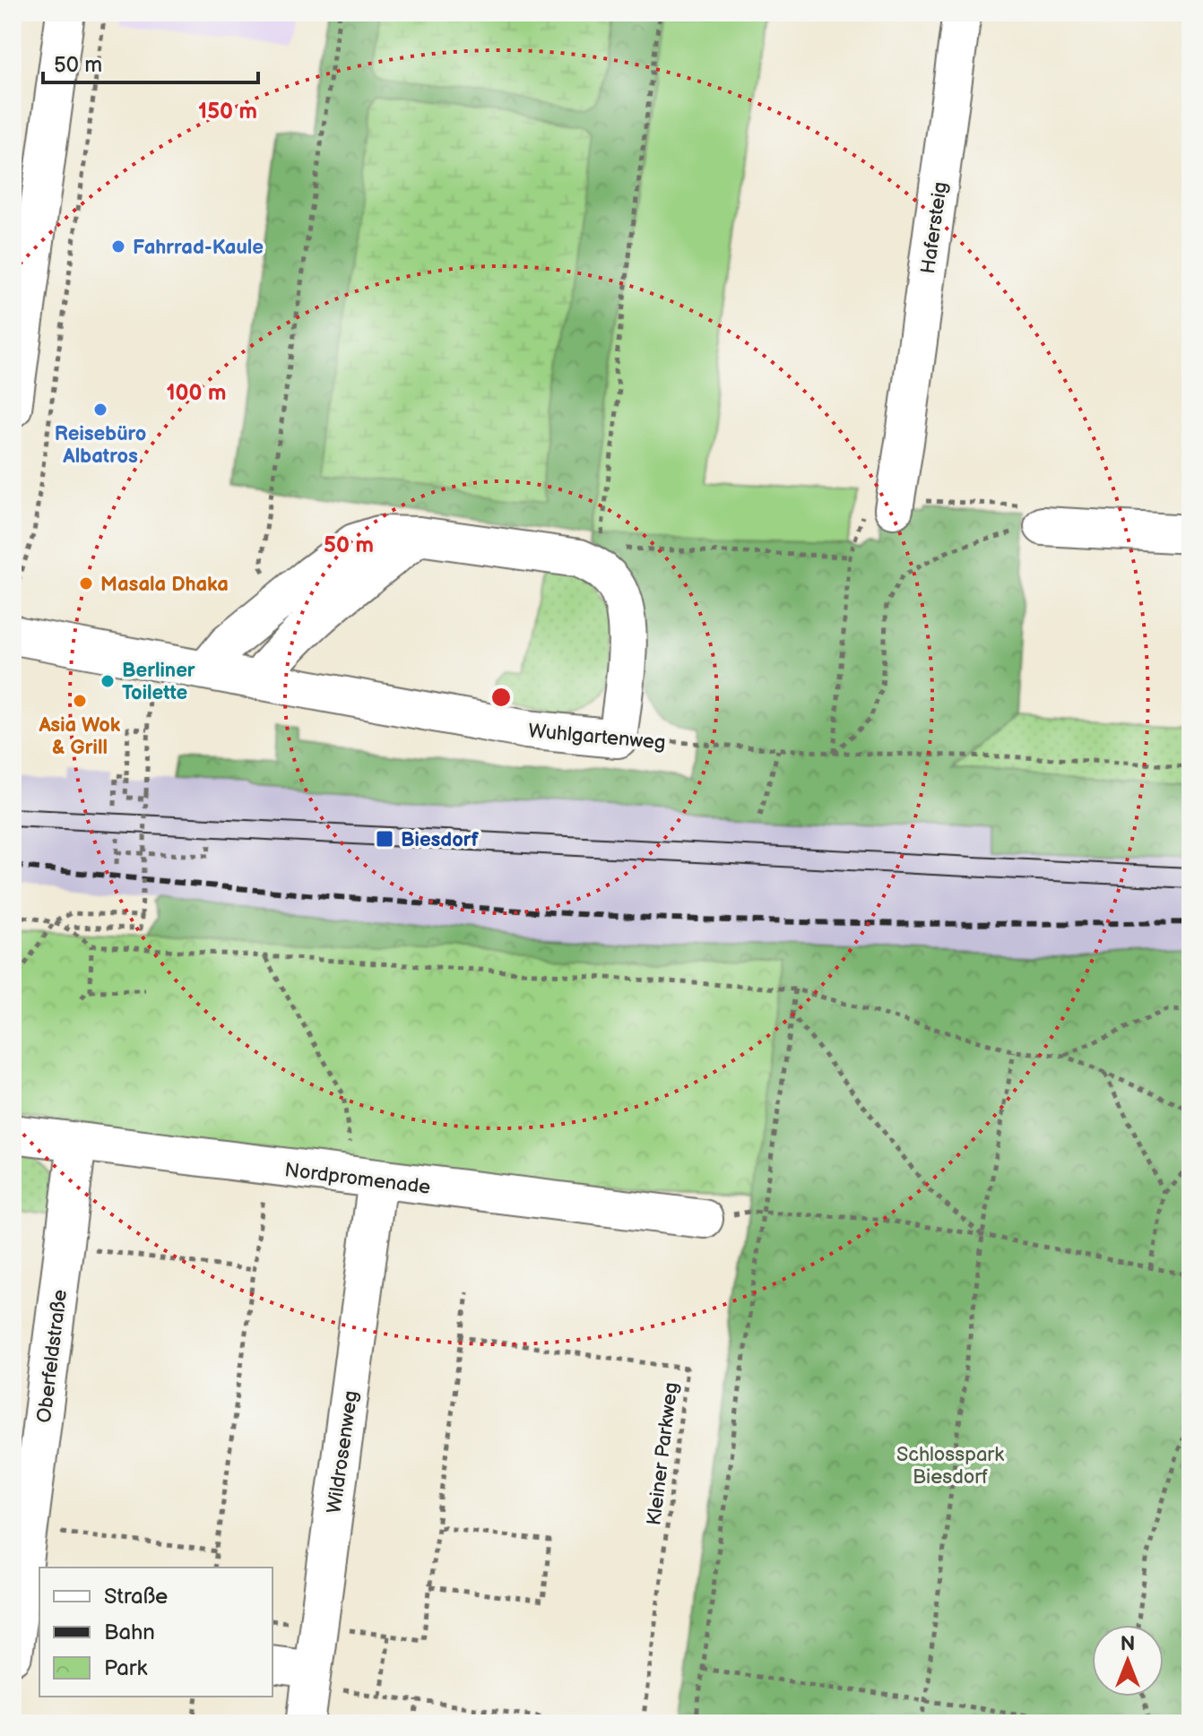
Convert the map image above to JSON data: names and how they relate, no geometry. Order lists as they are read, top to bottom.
{
  "streets": {
    "street": [
      "Hafersteig",
      "Wuhlgartenweg",
      "Nordpromenade",
      "Oberfeldstraße",
      "Wildrosenweg"
    ],
    "path": ["Kleiner Parkweg"]
  },
  "crossings": [
    ["Nordpromenade", "Oberfeldstraße"],
    ["Nordpromenade", "Wildrosenweg"]
  ],
  "parks": ["Schlosspark Biesdorf"],
  "places": {
    "other": [
      "Fahrrad-Kaule",
      "Reisebüro Albatros",
      "Masala Dhaka",
      "Berliner Toilette",
      "Asia Wok & Grill"
    ],
    "transit": ["Biesdorf"]
  },
  "legend": ["Straße", "Bahn", "Park"],
  "scale_bar": "50 m",
  "north": "top",
  "rings": ["150 m", "100 m", "50 m"]
}
